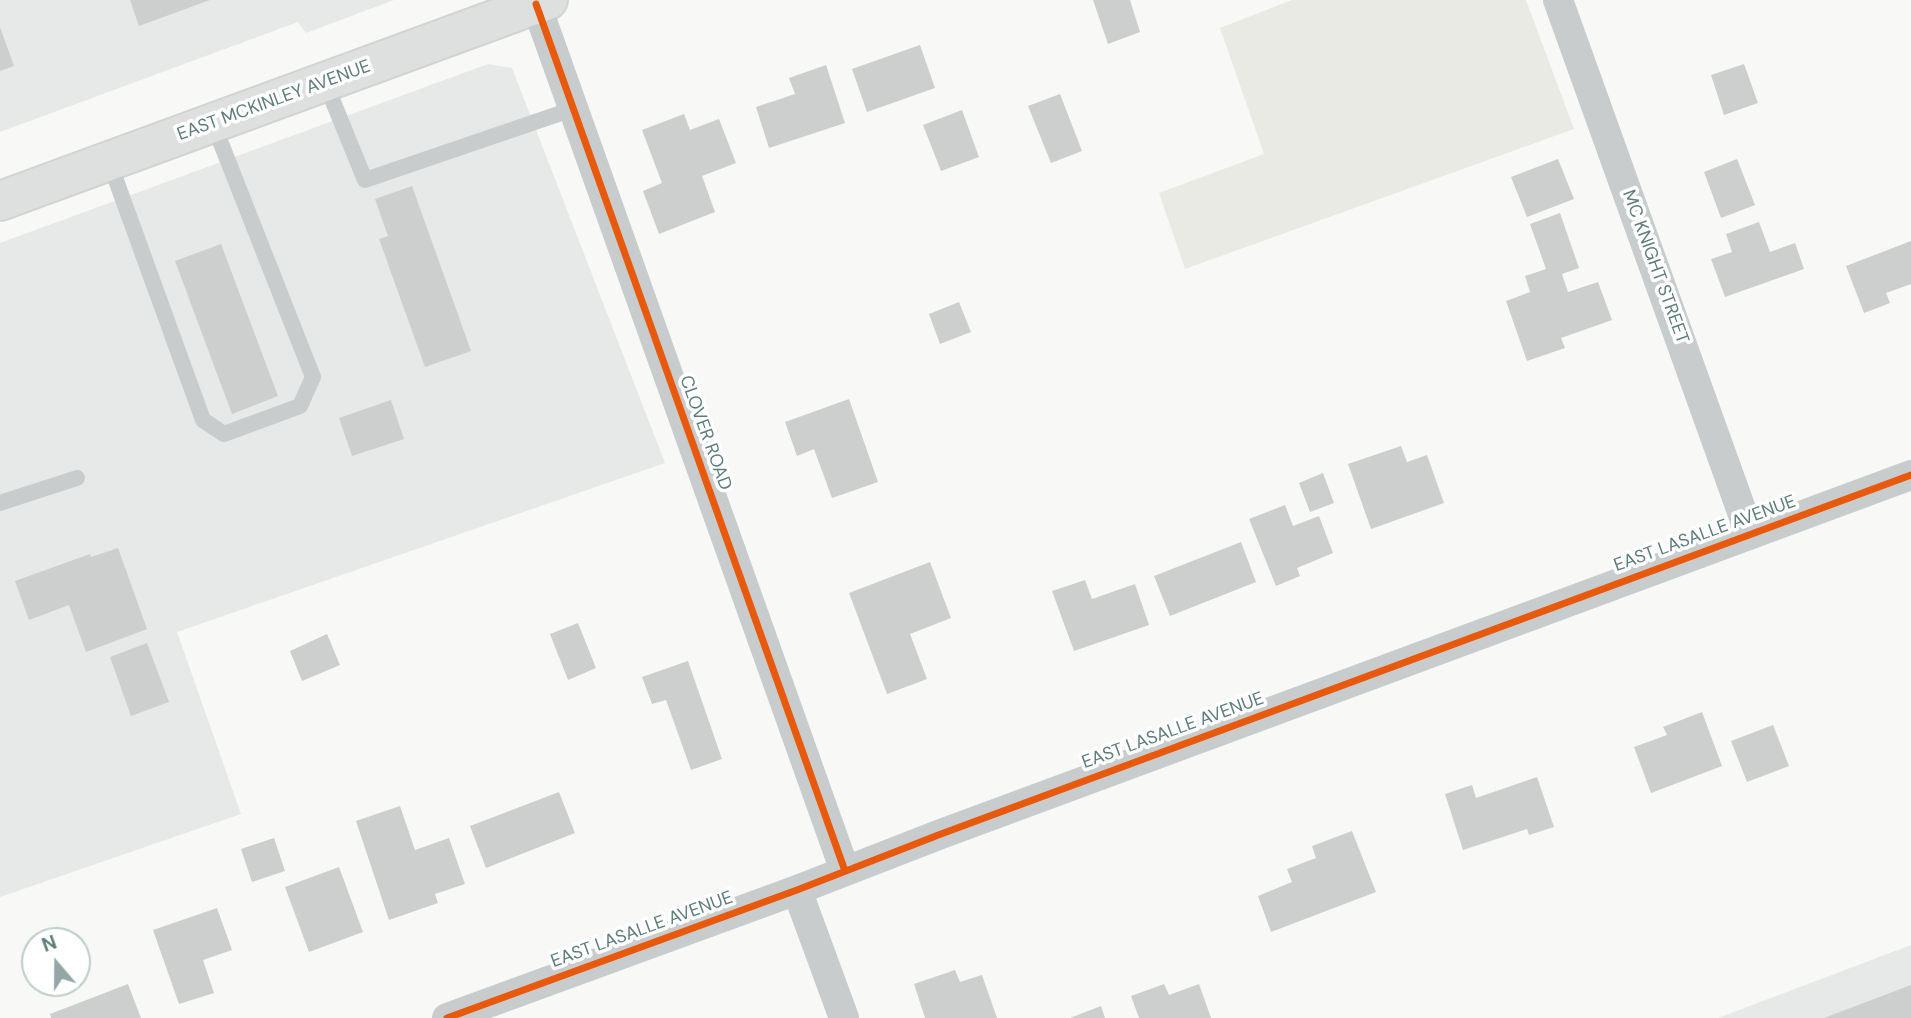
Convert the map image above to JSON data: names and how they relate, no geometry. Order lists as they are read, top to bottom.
{
  "streets": {
    "main road": ["EAST MCKINLEY AVENUE"],
    "street": ["MC KNIGHT STREET", "CLOVER ROAD", "EAST LASALLE AVENUE"]
  },
  "crossings": [
    ["EAST MCKINLEY AVENUE", "CLOVER ROAD"],
    ["MC KNIGHT STREET", "EAST LASALLE AVENUE"],
    ["CLOVER ROAD", "EAST LASALLE AVENUE"]
  ],
  "north": "top"
}
